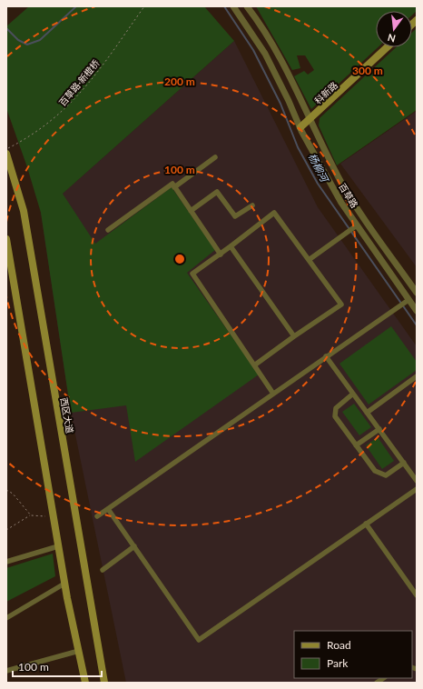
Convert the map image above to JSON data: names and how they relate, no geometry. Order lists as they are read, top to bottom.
{
  "streets": {
    "main road": ["科新路", "西区大道"],
    "street": ["百草路"],
    "path": ["百草路·新橙桥"]
  },
  "crossings": [
    ["科新路", "百草路"]
  ],
  "water": ["杨柳河"],
  "legend": ["Road", "Park"],
  "scale_bar": "100 m",
  "north": "bottom",
  "rings": ["300 m", "200 m", "100 m"]
}
